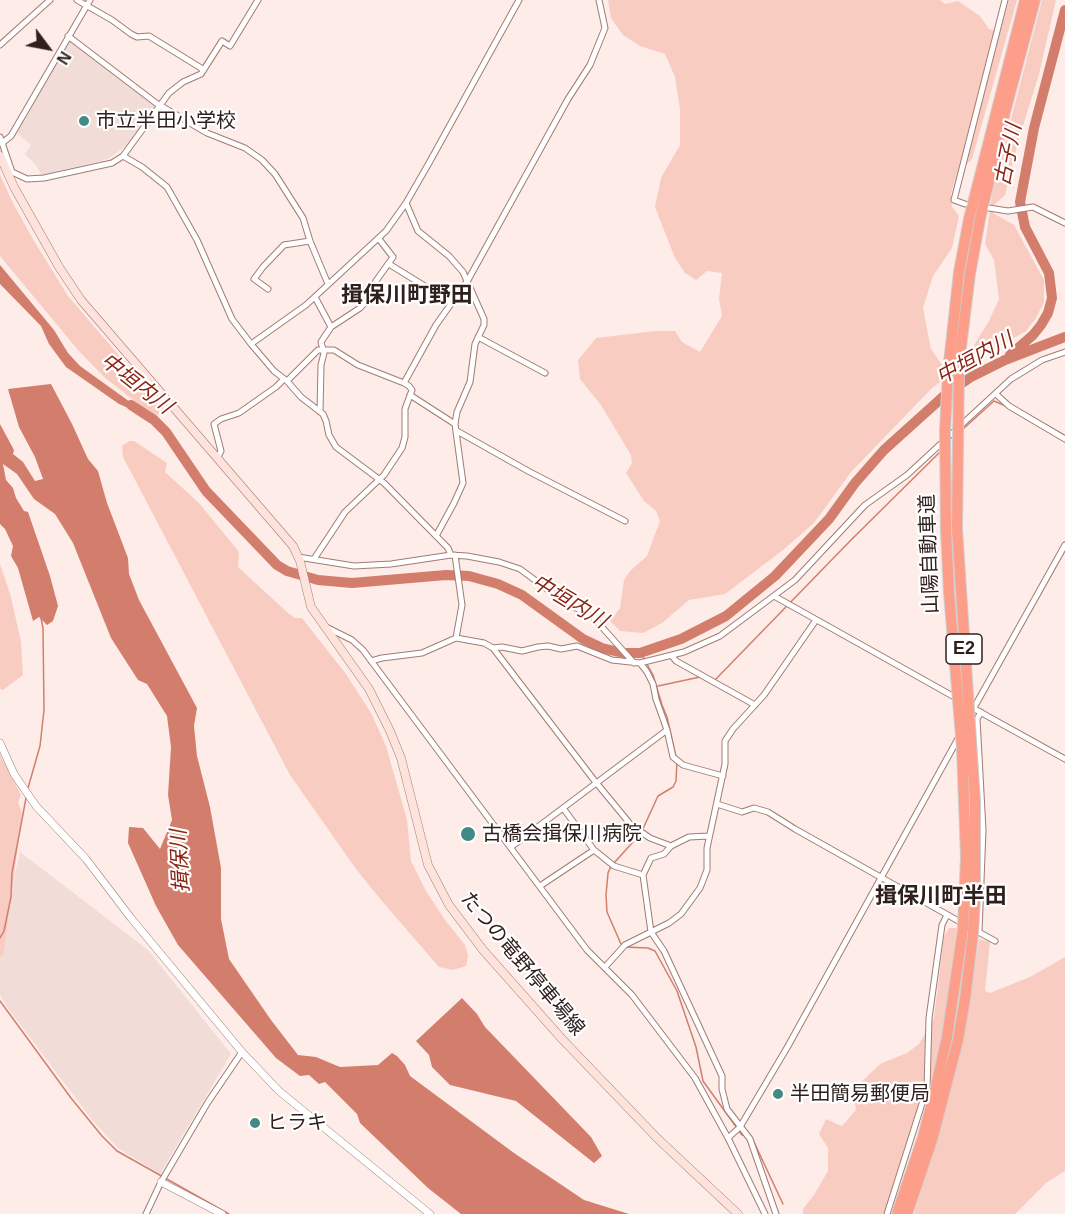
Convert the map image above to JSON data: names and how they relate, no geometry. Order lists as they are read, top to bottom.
{
  "streets": {
    "highway": ["山陽自動車道", "E2"],
    "main road": ["たつの竜野停車場線"]
  },
  "districts": ["揖保川町野田", "揖保川町半田"],
  "water": ["古子川", "中垣内川", "揖保川"],
  "places": [
    "市立半田小学校",
    "古橋会揖保川病院",
    "半田簡易郵便局",
    "ヒラキ"
  ],
  "north": "bottom right"
}
